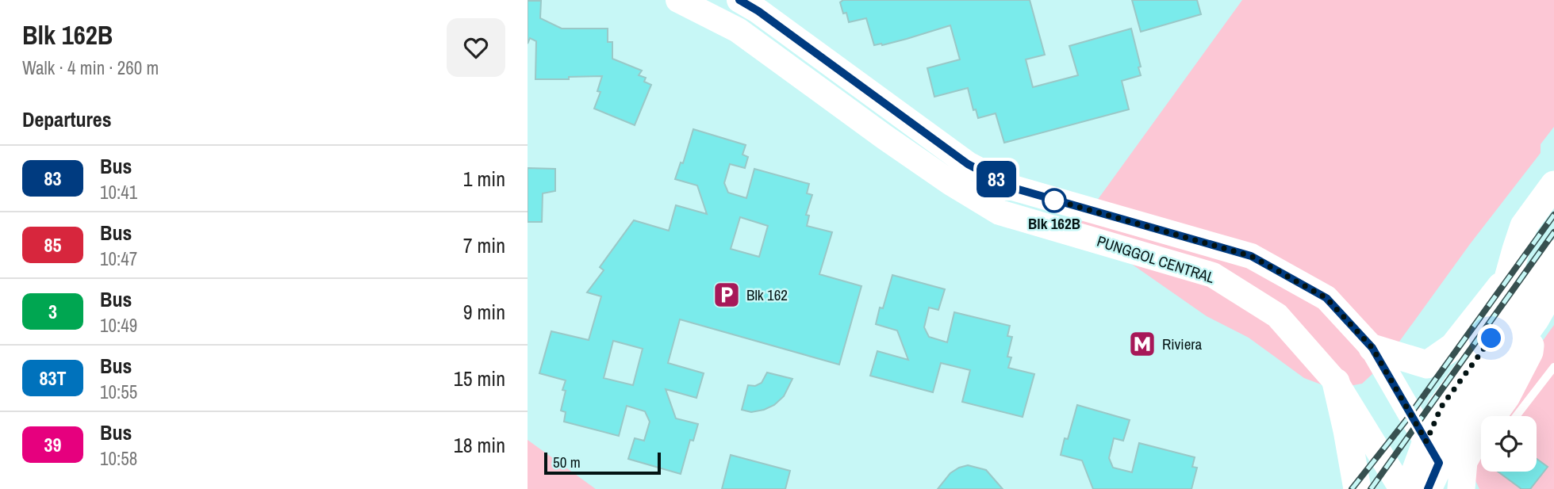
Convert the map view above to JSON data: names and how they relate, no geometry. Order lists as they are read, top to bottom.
{
  "streets": {
    "main road": ["PUNGGOL CENTRAL"]
  },
  "places": {
    "other": ["Blk 162B"],
    "parking": ["Blk 162"],
    "metro station": ["Riviera"]
  },
  "lines": ["bus line 83"],
  "scale_bar": "50 m",
  "page": {
    "heading": [
      ["Blk 162B", "Walk · 4 min · 260 m"],
      "Departures"
    ],
    "on_map": "83",
    "list": [
      {
        "mark": "83",
        "name": "Bus",
        "note": "10:41",
        "value": "1 min"
      },
      {
        "mark": "85",
        "name": "Bus",
        "note": "10:47",
        "value": "7 min"
      },
      {
        "mark": "3",
        "name": "Bus",
        "note": "10:49",
        "value": "9 min"
      },
      {
        "mark": "83T",
        "name": "Bus",
        "note": "10:55",
        "value": "15 min"
      },
      {
        "mark": "39",
        "name": "Bus",
        "note": "10:58",
        "value": "18 min"
      }
    ],
    "scale": "50 m"
  }
}
